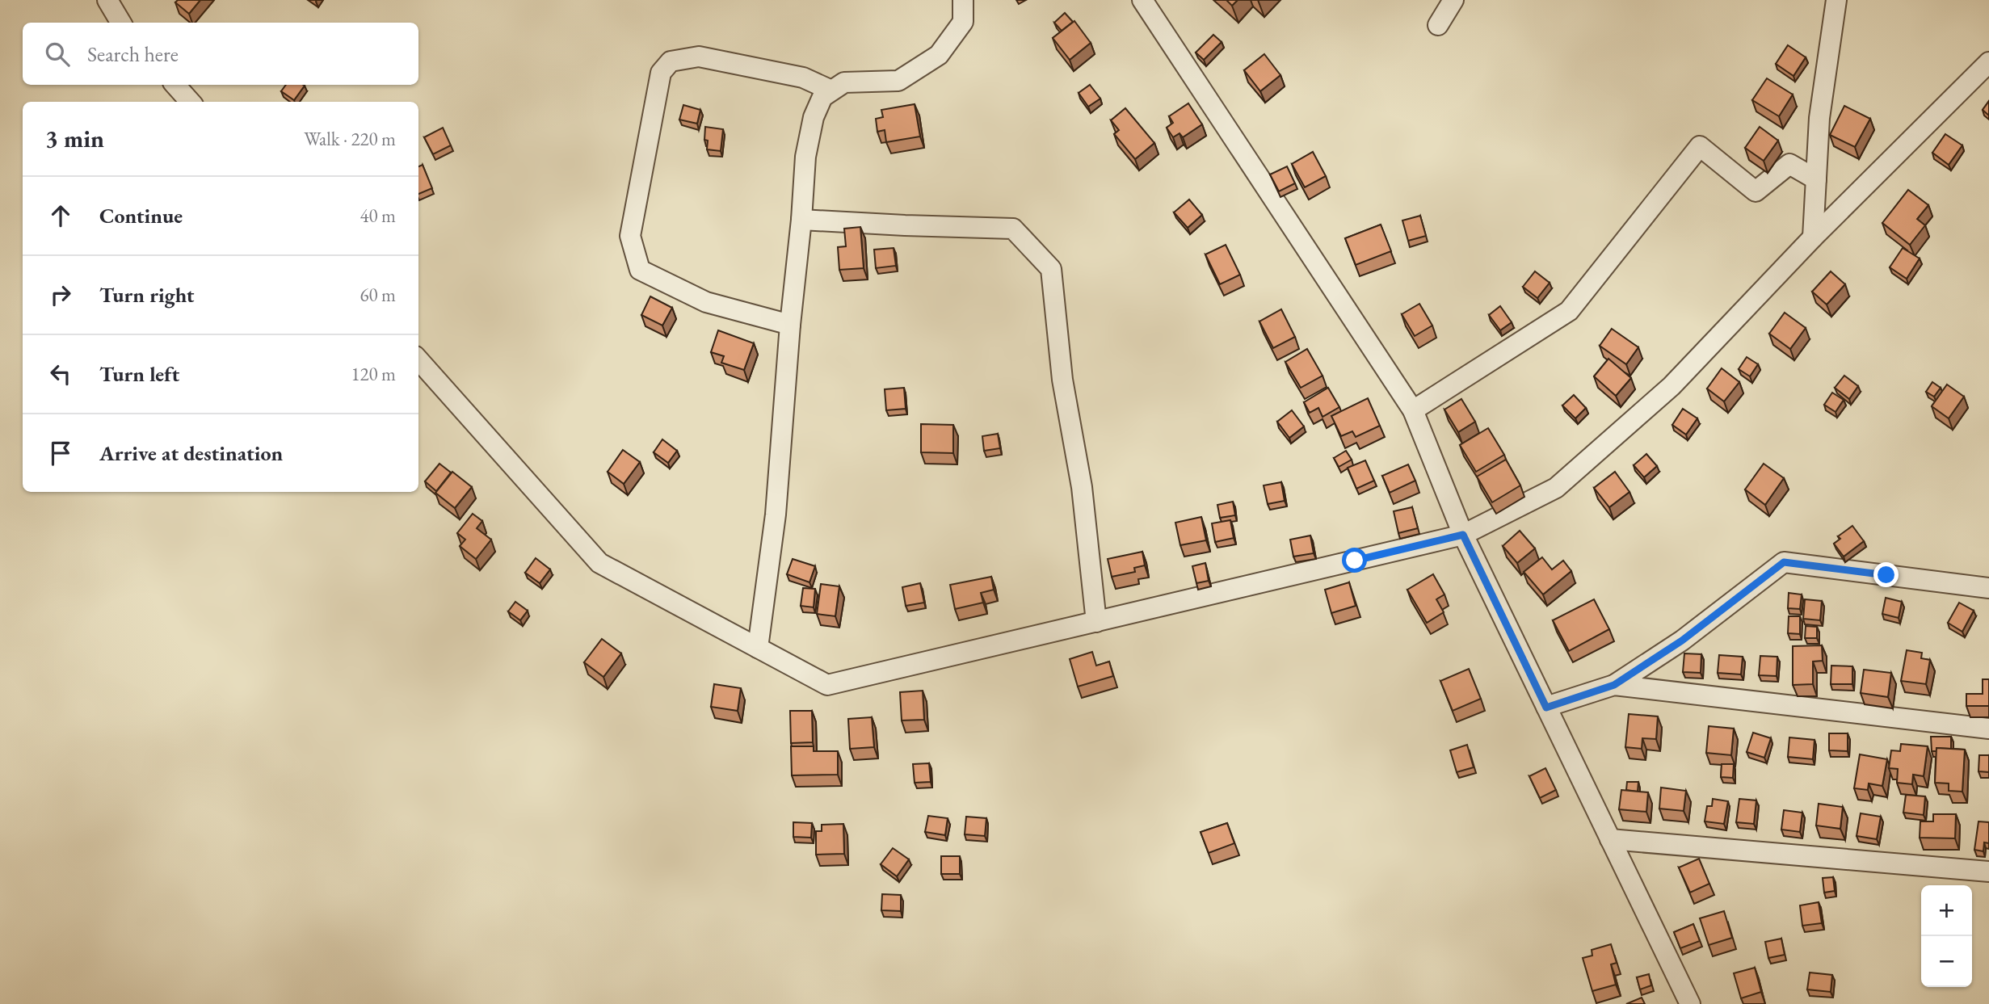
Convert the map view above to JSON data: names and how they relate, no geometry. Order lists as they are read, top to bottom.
{
  "page": {
    "search": "Search here",
    "heading": ["3 min", "Walk · 220 m"],
    "list": [
      ["Continue", "40 m"],
      ["Turn right", "60 m"],
      ["Turn left", "120 m"],
      "Arrive at destination"
    ],
    "map_buttons": ["+", "−"]
  }
}
